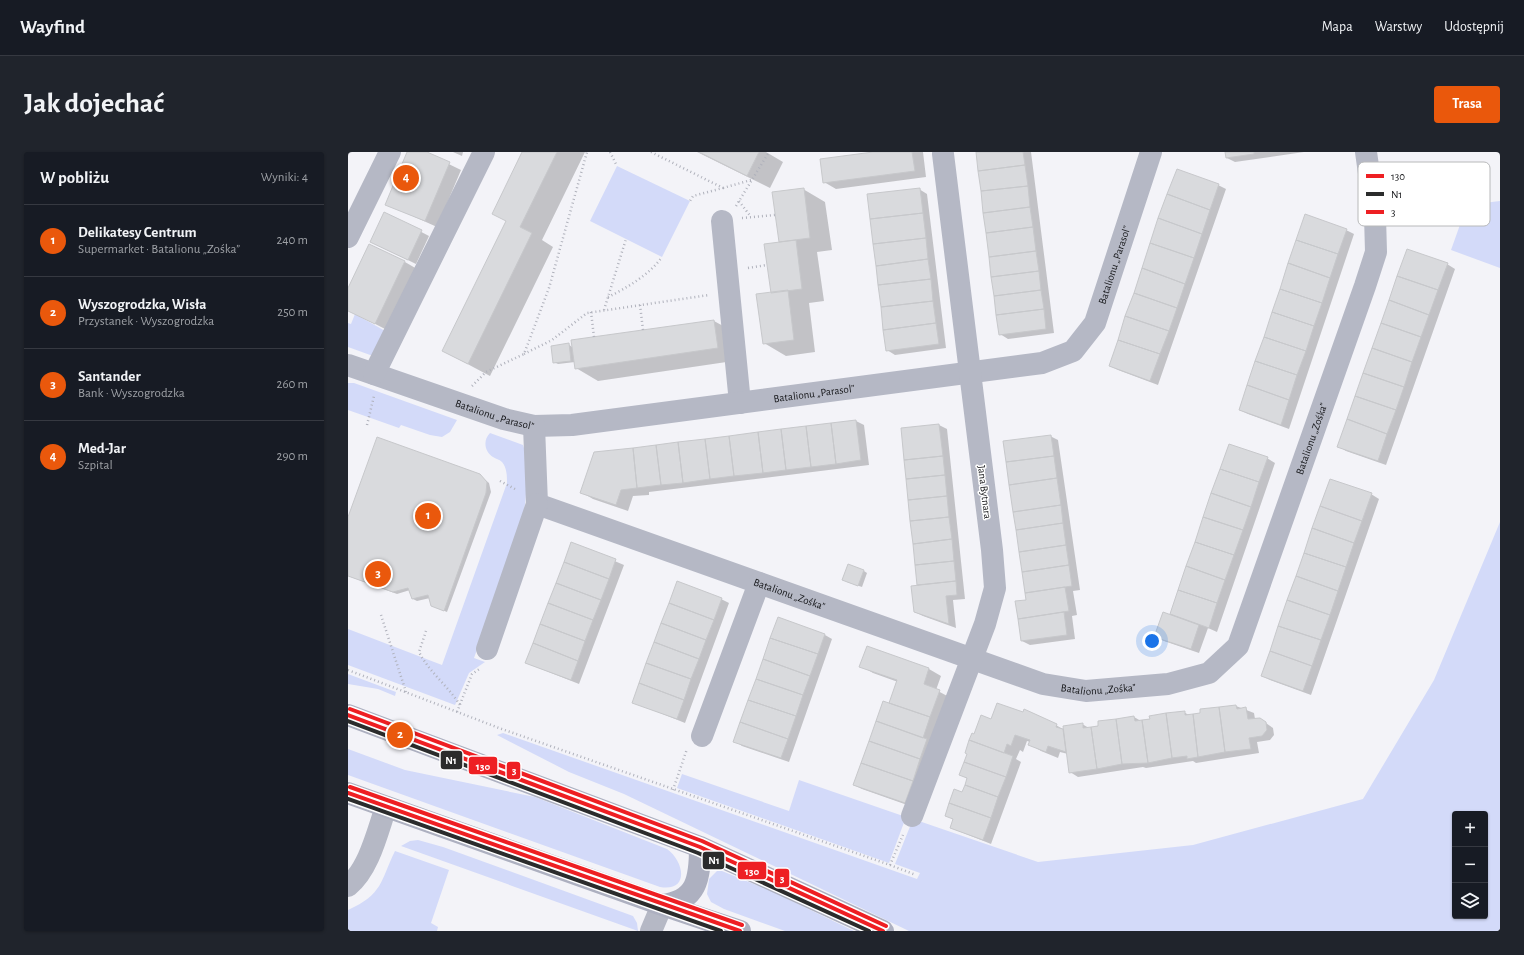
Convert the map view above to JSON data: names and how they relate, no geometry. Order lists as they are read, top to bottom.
{
  "streets": {
    "street": ["Batalionu „Parasol”", "Batalionu „Zośka”", "Jana Bytnara"]
  },
  "crossings": [
    ["Batalionu „Parasol”", "Jana Bytnara"],
    ["Batalionu „Zośka”", "Jana Bytnara"]
  ],
  "lines": ["transit line 3", "transit line 130", "transit line N1"],
  "legend": ["130", "N1", "3"],
  "page": {
    "header": "Wayfind",
    "nav": ["Mapa", "Warstwy", "Udostępnij"],
    "buttons": "Trasa",
    "title": "Jak dojechać",
    "heading": ["W pobliżu", "Wyniki: 4"],
    "pins": [
      "4",
      "1",
      "3",
      "2"
    ],
    "list": [
      {
        "mark": "1",
        "name": "Delikatesy Centrum",
        "note": "Supermarket · Batalionu „Zośka”",
        "value": "240 m"
      },
      {
        "mark": "2",
        "name": "Wyszogrodzka, Wisła",
        "note": "Przystanek · Wyszogrodzka",
        "value": "250 m"
      },
      {
        "mark": "3",
        "name": "Santander",
        "note": "Bank · Wyszogrodzka",
        "value": "260 m"
      },
      {
        "mark": "4",
        "name": "Med-Jar",
        "note": "Szpital",
        "value": "290 m"
      }
    ],
    "map_buttons": ["+", "−"]
  }
}
